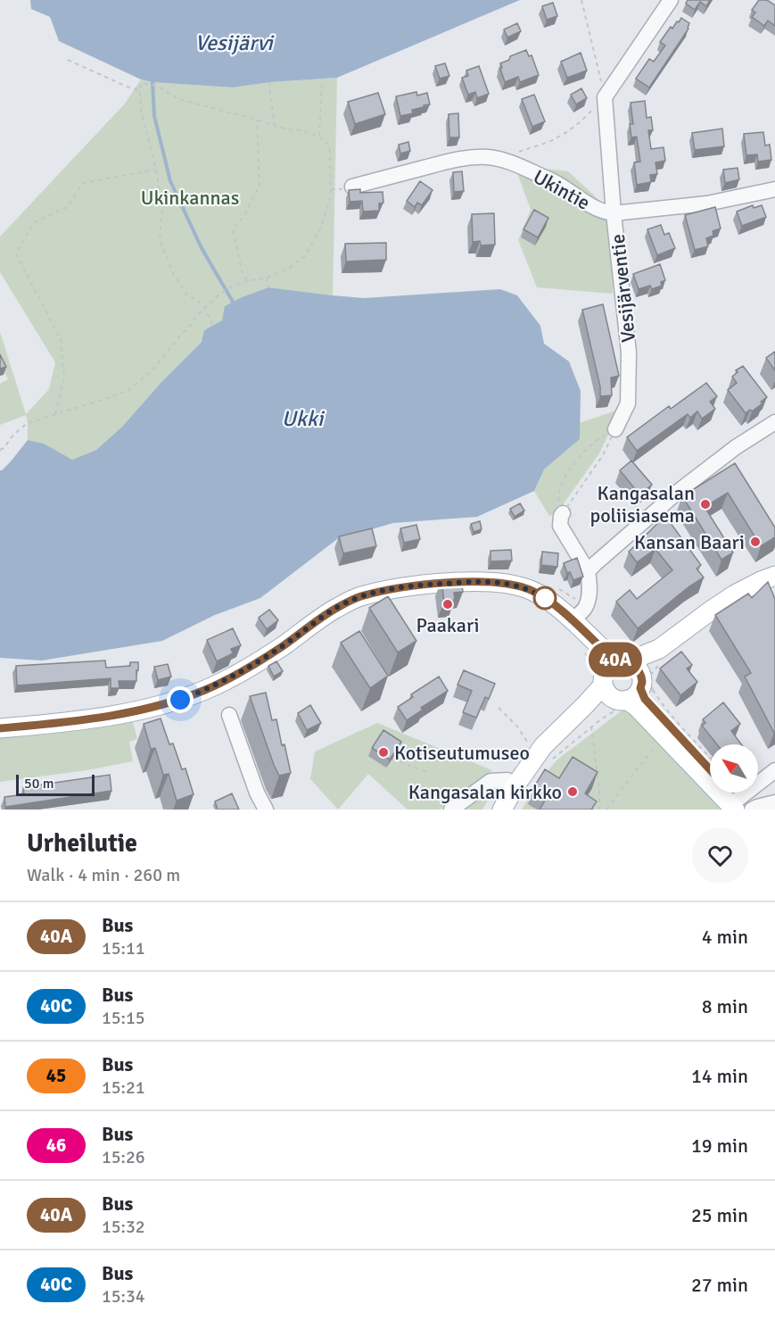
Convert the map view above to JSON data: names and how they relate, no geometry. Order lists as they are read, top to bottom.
{
  "streets": {
    "street": ["Ukintie", "Vesijärventie"]
  },
  "crossings": [
    ["Ukintie", "Vesijärventie"]
  ],
  "water": ["Vesijärvi", "Ukki"],
  "parks": ["Ukinkannas"],
  "places": [
    "Kangasalan poliisiasema",
    "Kansan Baari",
    "Paakari",
    "Kotiseutumuseo",
    "Kangasalan kirkko"
  ],
  "lines": ["bus line 40A"],
  "scale_bar": "50 m",
  "north": "top left",
  "page": {
    "on_map": "40A",
    "scale": "50 m",
    "heading": ["Urheilutie", "Walk · 4 min · 260 m"],
    "list": [
      {
        "mark": "40A",
        "name": "Bus",
        "note": "15:11",
        "value": "4 min"
      },
      {
        "mark": "40C",
        "name": "Bus",
        "note": "15:15",
        "value": "8 min"
      },
      {
        "mark": "45",
        "name": "Bus",
        "note": "15:21",
        "value": "14 min"
      },
      {
        "mark": "46",
        "name": "Bus",
        "note": "15:26",
        "value": "19 min"
      },
      {
        "mark": "40A",
        "name": "Bus",
        "note": "15:32",
        "value": "25 min"
      },
      {
        "mark": "40C",
        "name": "Bus",
        "note": "15:34",
        "value": "27 min"
      }
    ]
  }
}
